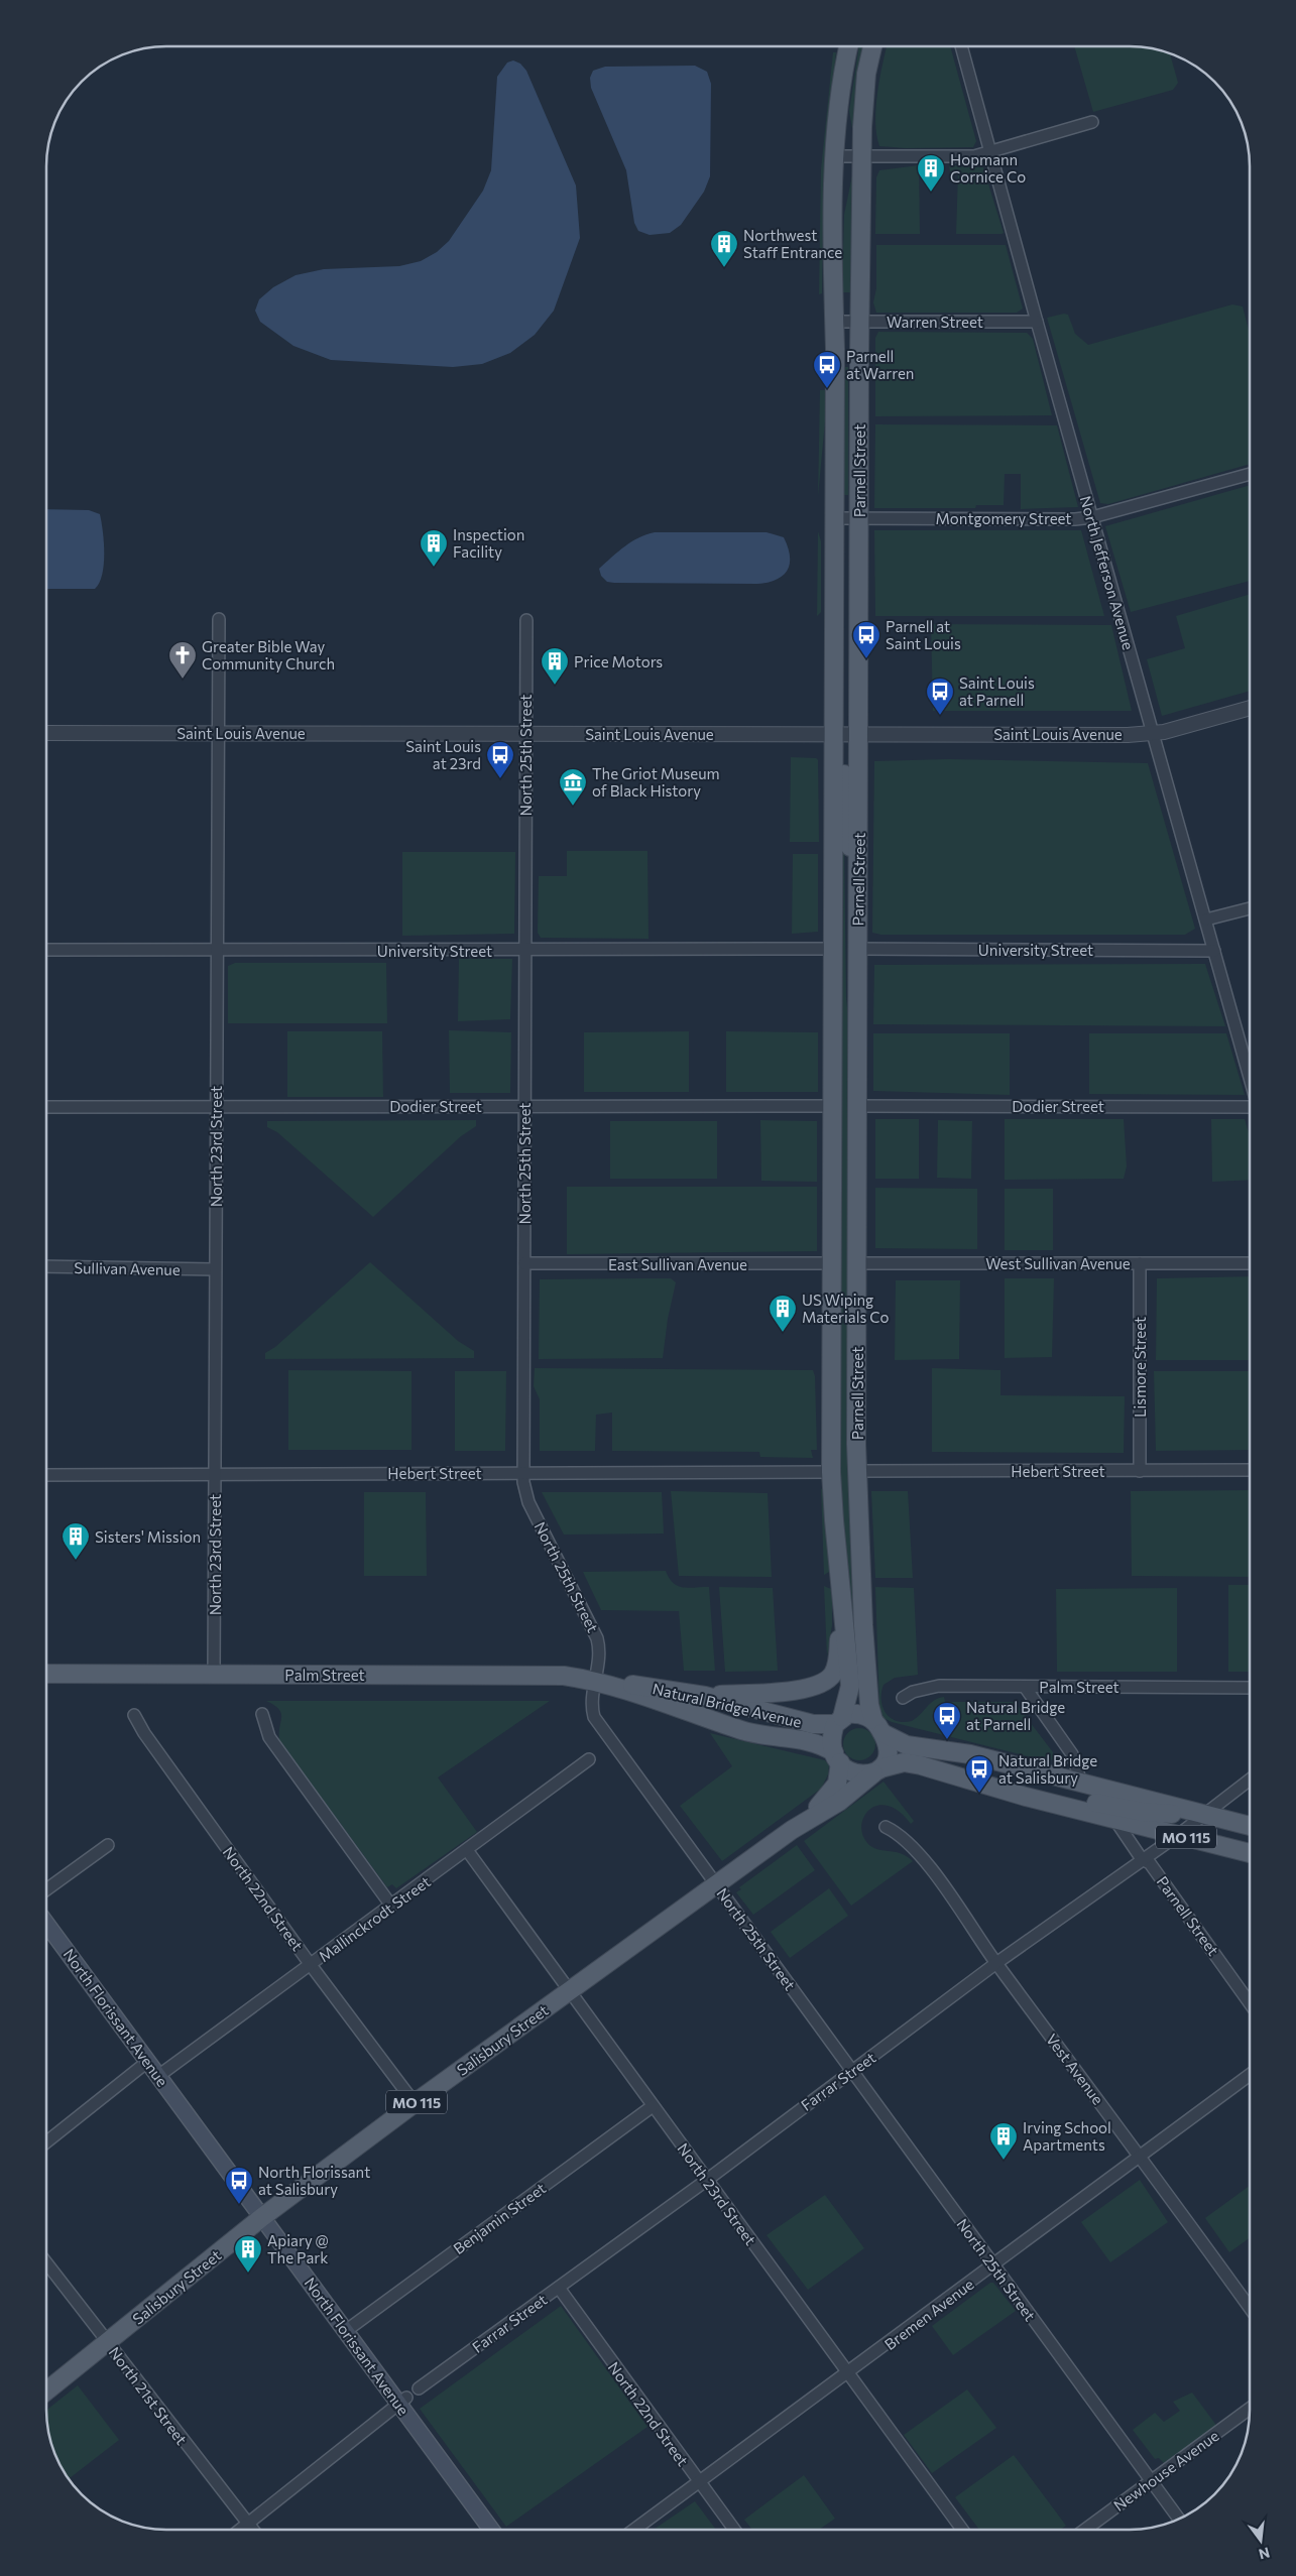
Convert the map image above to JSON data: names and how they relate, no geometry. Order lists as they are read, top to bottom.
{
  "streets": {
    "main road": [
      "Parnell Street",
      "Palm Street",
      "Natural Bridge Avenue",
      "MO 115",
      "North Florissant Avenue",
      "Salisbury Street"
    ],
    "street": [
      "Warren Street",
      "Montgomery Street",
      "North Jefferson Avenue",
      "Saint Louis Avenue",
      "North 25th Street",
      "University Street",
      "Dodier Street",
      "North 23rd Street",
      "West Sullivan Avenue",
      "East Sullivan Avenue",
      "Sullivan Avenue",
      "Lismore Street",
      "Hebert Street",
      "North 22nd Street",
      "Mallinckrodt Street",
      "Vest Avenue",
      "Farrar Street",
      "Benjamin Street",
      "Bremen Avenue",
      "North 21st Street",
      "Newhouse Avenue"
    ]
  },
  "crossings": [
    ["Warren Street", "Parnell Street"],
    ["Warren Street", "North Jefferson Avenue"],
    ["Parnell Street", "Montgomery Street"],
    ["Parnell Street", "Saint Louis Avenue"],
    ["Parnell Street", "University Street"],
    ["Parnell Street", "Dodier Street"],
    ["Parnell Street", "West Sullivan Avenue"],
    ["Parnell Street", "East Sullivan Avenue"],
    ["Parnell Street", "Hebert Street"],
    ["Parnell Street", "Natural Bridge Avenue"],
    ["Parnell Street", "MO 115"],
    ["Parnell Street", "Salisbury Street"],
    ["Parnell Street", "Farrar Street"],
    ["Montgomery Street", "North Jefferson Avenue"],
    ["North Jefferson Avenue", "Saint Louis Avenue"],
    ["North Jefferson Avenue", "University Street"],
    ["Saint Louis Avenue", "North 25th Street"],
    ["Saint Louis Avenue", "North 23rd Street"],
    ["North 25th Street", "University Street"],
    ["North 25th Street", "Dodier Street"],
    ["North 25th Street", "East Sullivan Avenue"],
    ["North 25th Street", "Hebert Street"],
    ["North 25th Street", "Palm Street"],
    ["North 25th Street", "Natural Bridge Avenue"],
    ["North 25th Street", "Salisbury Street"],
    ["North 25th Street", "Farrar Street"],
    ["North 25th Street", "Bremen Avenue"],
    ["North 25th Street", "Newhouse Avenue"],
    ["University Street", "North 23rd Street"],
    ["Dodier Street", "North 23rd Street"],
    ["North 23rd Street", "Sullivan Avenue"],
    ["North 23rd Street", "Hebert Street"],
    ["North 23rd Street", "Palm Street"],
    ["North 23rd Street", "Mallinckrodt Street"],
    ["North 23rd Street", "Salisbury Street"],
    ["North 23rd Street", "Farrar Street"],
    ["North 23rd Street", "Benjamin Street"],
    ["North 23rd Street", "Bremen Avenue"],
    ["West Sullivan Avenue", "Lismore Street"],
    ["Lismore Street", "Hebert Street"],
    ["Palm Street", "Natural Bridge Avenue"],
    ["Natural Bridge Avenue", "MO 115"],
    ["Natural Bridge Avenue", "Salisbury Street"],
    ["MO 115", "Salisbury Street"],
    ["MO 115", "Farrar Street"],
    ["North 22nd Street", "Mallinckrodt Street"],
    ["North 22nd Street", "Salisbury Street"],
    ["North 22nd Street", "Farrar Street"],
    ["North 22nd Street", "Bremen Avenue"],
    ["Mallinckrodt Street", "North Florissant Avenue"],
    ["North Florissant Avenue", "Salisbury Street"],
    ["North Florissant Avenue", "Benjamin Street"],
    ["Salisbury Street", "North 21st Street"],
    ["Vest Avenue", "Farrar Street"],
    ["Vest Avenue", "Bremen Avenue"]
  ],
  "places": {
    "building": [
      "Hopmann Cornice Co",
      "Northwest Staff Entrance",
      "Inspection Facility",
      "Price Motors",
      "US Wiping Materials Co",
      "Sisters' Mission",
      "Irving School Apartments",
      "Apiary @ The Park"
    ],
    "bus stop": [
      "Parnell at Warren",
      "Parnell at Saint Louis",
      "Saint Louis at Parnell",
      "Saint Louis at 23rd",
      "Natural Bridge at Parnell",
      "Natural Bridge at Salisbury",
      "North Florissant at Salisbury"
    ],
    "church": ["Greater Bible Way Community Church"],
    "museum": ["The Griot Museum of Black History"]
  },
  "north": "bottom"
}
